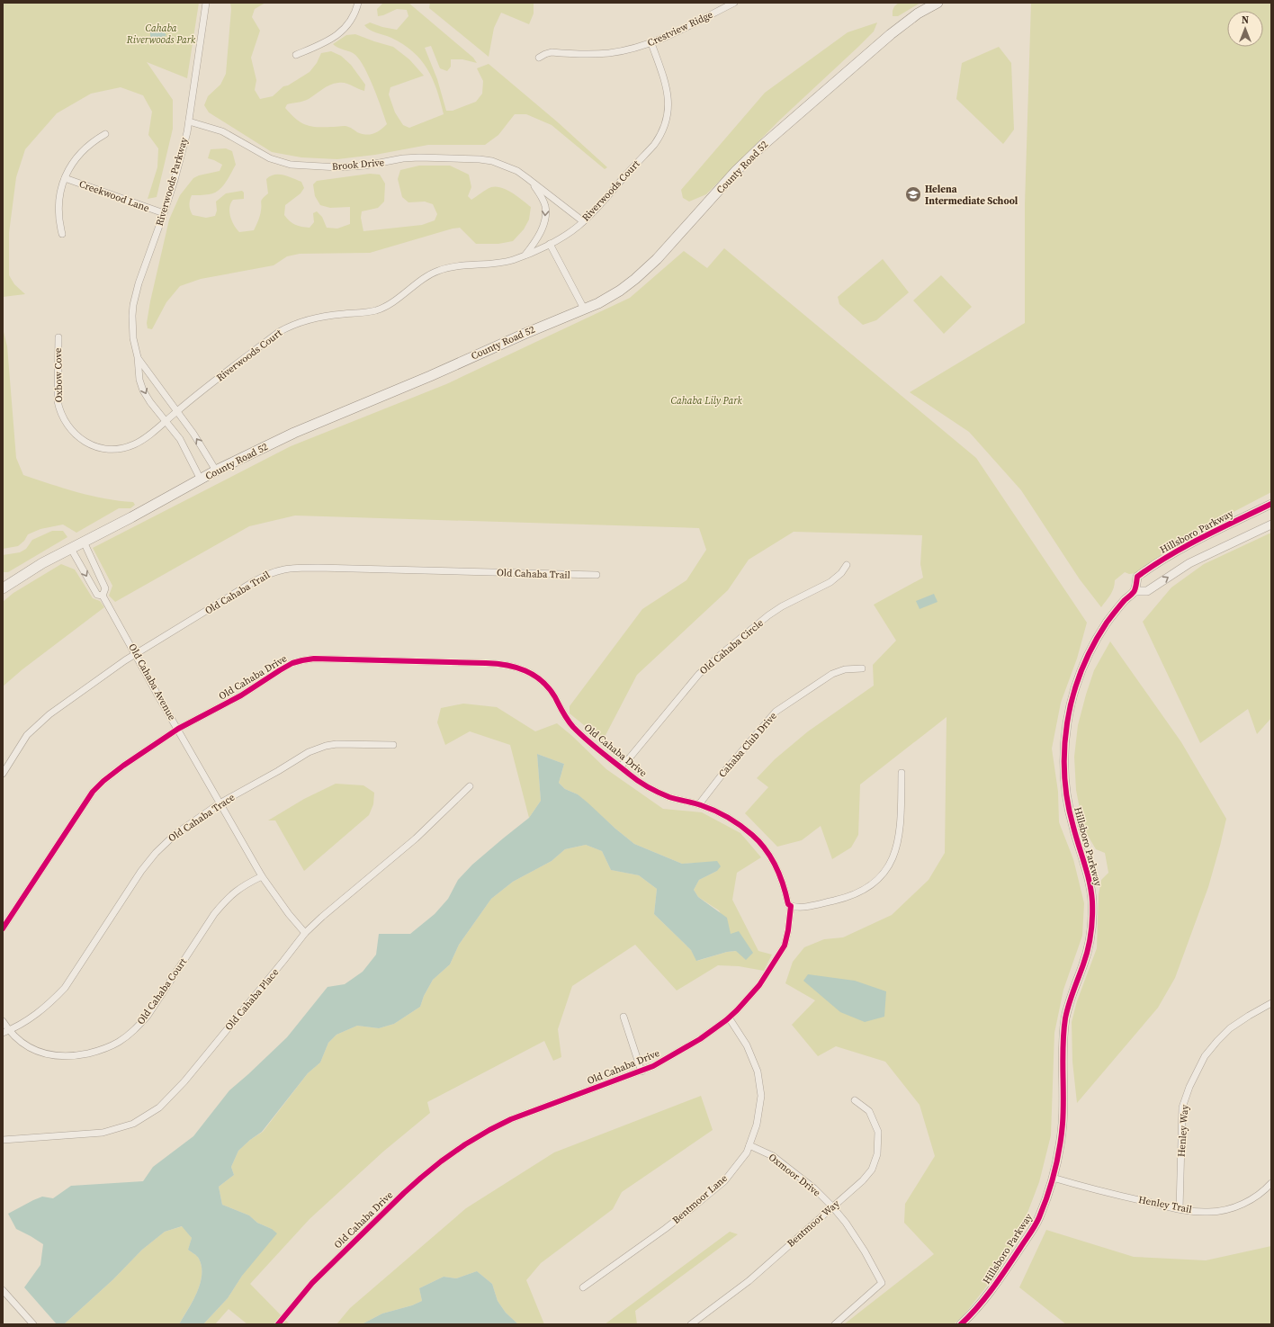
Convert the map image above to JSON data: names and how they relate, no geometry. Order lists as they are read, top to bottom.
{
  "streets": {
    "main road": ["County Road 52"],
    "street": [
      "Crestview Ridge",
      "Brook Drive",
      "Riverwoods Parkway",
      "Riverwoods Court",
      "Creekwood Lane",
      "Oxbow Cove",
      "Hillsboro Parkway",
      "Old Cahaba Trail",
      "Old Cahaba Circle",
      "Old Cahaba Drive",
      "Old Cahaba Avenue",
      "Cahaba Club Drive",
      "Old Cahaba Trace",
      "Old Cahaba Court",
      "Old Cahaba Place",
      "Henley Way",
      "Oxmoor Drive",
      "Bentmoor Lane",
      "Henley Trail",
      "Bentmoor Way"
    ]
  },
  "crossings": [
    ["Crestview Ridge", "Riverwoods Court"],
    ["Brook Drive", "Riverwoods Parkway"],
    ["Brook Drive", "Riverwoods Court"],
    ["County Road 52", "Riverwoods Parkway"],
    ["County Road 52", "Old Cahaba Avenue"],
    ["Riverwoods Parkway", "Riverwoods Court"],
    ["Riverwoods Parkway", "Creekwood Lane"],
    ["Riverwoods Parkway", "Oxbow Cove"],
    ["Riverwoods Court", "Oxbow Cove"],
    ["Hillsboro Parkway", "Henley Trail"],
    ["Old Cahaba Trail", "Old Cahaba Avenue"],
    ["Old Cahaba Circle", "Old Cahaba Drive"],
    ["Old Cahaba Drive", "Old Cahaba Avenue"],
    ["Old Cahaba Drive", "Cahaba Club Drive"],
    ["Old Cahaba Drive", "Bentmoor Lane"],
    ["Old Cahaba Avenue", "Old Cahaba Trace"],
    ["Old Cahaba Avenue", "Old Cahaba Court"],
    ["Old Cahaba Avenue", "Old Cahaba Place"],
    ["Old Cahaba Trace", "Old Cahaba Court"],
    ["Henley Way", "Henley Trail"],
    ["Oxmoor Drive", "Bentmoor Lane"],
    ["Oxmoor Drive", "Bentmoor Way"]
  ],
  "parks": ["Cahaba Riverwoods Park", "Cahaba Lily Park"],
  "places": {
    "school or university": ["Helena Intermediate School"]
  },
  "north": "top"
}
